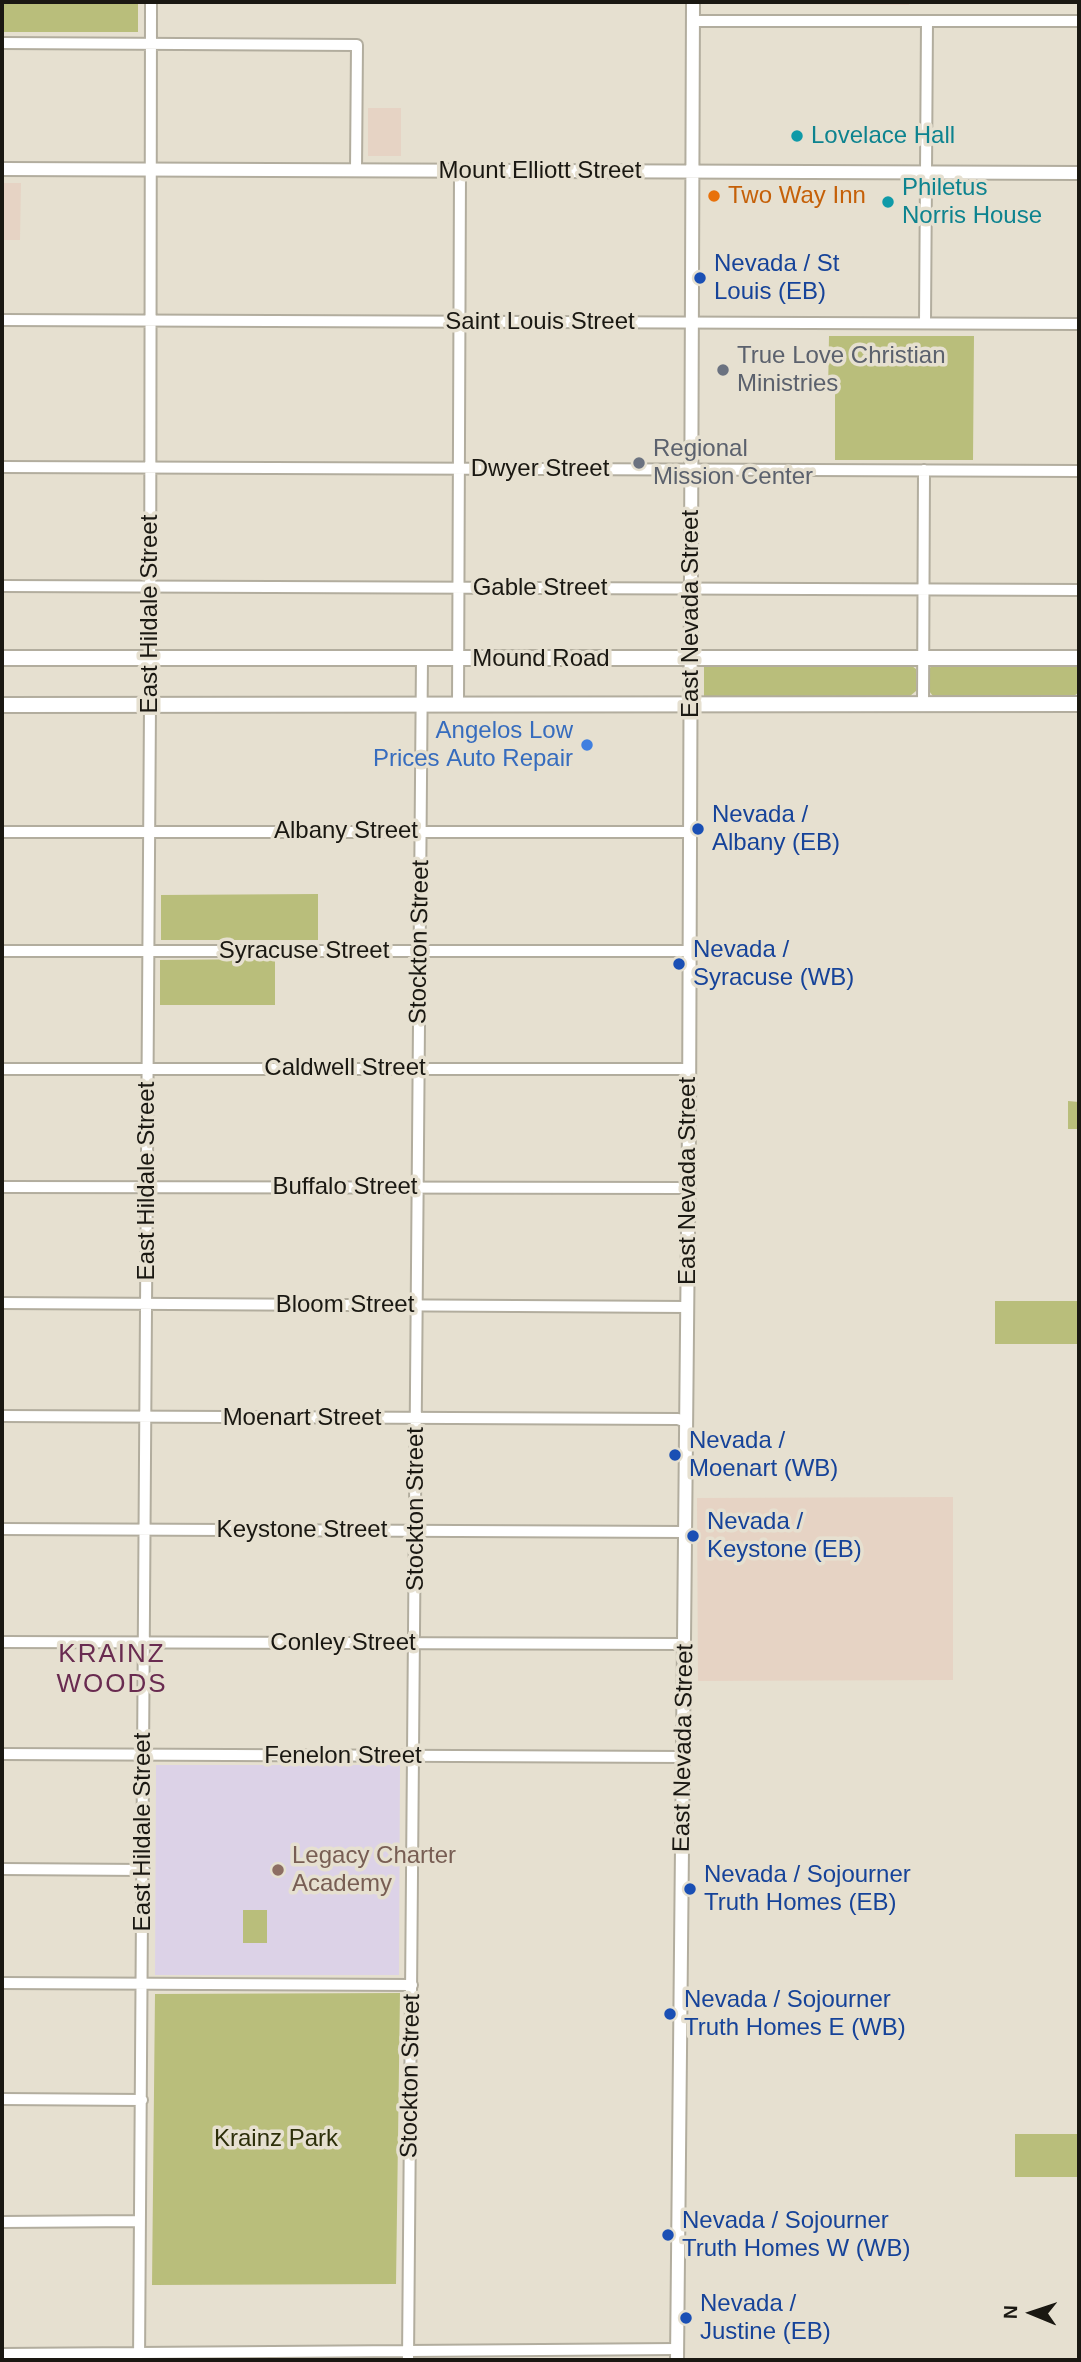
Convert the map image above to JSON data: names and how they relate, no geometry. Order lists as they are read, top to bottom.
{
  "streets": {
    "main road": ["Mound Road"],
    "street": [
      "Mount Elliott Street",
      "Saint Louis Street",
      "Dwyer Street",
      "Gable Street",
      "East Hildale Street",
      "East Nevada Street",
      "Albany Street",
      "Stockton Street",
      "Syracuse Street",
      "Caldwell Street",
      "Buffalo Street",
      "Bloom Street",
      "Moenart Street",
      "Keystone Street",
      "Conley Street",
      "Fenelon Street"
    ]
  },
  "crossings": [
    ["Mount Elliott Street", "East Hildale Street"],
    ["Mount Elliott Street", "East Nevada Street"],
    ["Saint Louis Street", "East Hildale Street"],
    ["Saint Louis Street", "East Nevada Street"],
    ["Dwyer Street", "East Hildale Street"],
    ["Dwyer Street", "East Nevada Street"],
    ["Gable Street", "East Hildale Street"],
    ["Gable Street", "East Nevada Street"],
    ["East Hildale Street", "Mound Road"],
    ["East Hildale Street", "Albany Street"],
    ["East Hildale Street", "Syracuse Street"],
    ["East Hildale Street", "Caldwell Street"],
    ["East Hildale Street", "Buffalo Street"],
    ["East Hildale Street", "Bloom Street"],
    ["East Hildale Street", "Moenart Street"],
    ["East Hildale Street", "Keystone Street"],
    ["East Hildale Street", "Conley Street"],
    ["East Hildale Street", "Fenelon Street"],
    ["East Nevada Street", "Mound Road"],
    ["East Nevada Street", "Albany Street"],
    ["East Nevada Street", "Syracuse Street"],
    ["East Nevada Street", "Caldwell Street"],
    ["East Nevada Street", "Buffalo Street"],
    ["East Nevada Street", "Bloom Street"],
    ["East Nevada Street", "Moenart Street"],
    ["East Nevada Street", "Keystone Street"],
    ["East Nevada Street", "Conley Street"],
    ["East Nevada Street", "Fenelon Street"],
    ["Mound Road", "Stockton Street"],
    ["Albany Street", "Stockton Street"],
    ["Stockton Street", "Syracuse Street"],
    ["Stockton Street", "Caldwell Street"],
    ["Stockton Street", "Buffalo Street"],
    ["Stockton Street", "Bloom Street"],
    ["Stockton Street", "Moenart Street"],
    ["Stockton Street", "Keystone Street"],
    ["Stockton Street", "Conley Street"],
    ["Stockton Street", "Fenelon Street"]
  ],
  "districts": ["KRAINZ WOODS"],
  "parks": ["Krainz Park"],
  "places": [
    "Lovelace Hall",
    "Two Way Inn",
    "Philetus Norris House",
    "Nevada / St Louis (EB)",
    "True Love Christian Ministries",
    "Regional Mission Center",
    "Angelos Low Prices Auto Repair",
    "Nevada / Albany (EB)",
    "Nevada / Syracuse (WB)",
    "Nevada / Moenart (WB)",
    "Nevada / Keystone (EB)",
    "Legacy Charter Academy",
    "Nevada / Sojourner Truth Homes (EB)",
    "Nevada / Sojourner Truth Homes E (WB)",
    "Nevada / Sojourner Truth Homes W (WB)",
    "Nevada / Justine (EB)"
  ],
  "north": "left"
}
